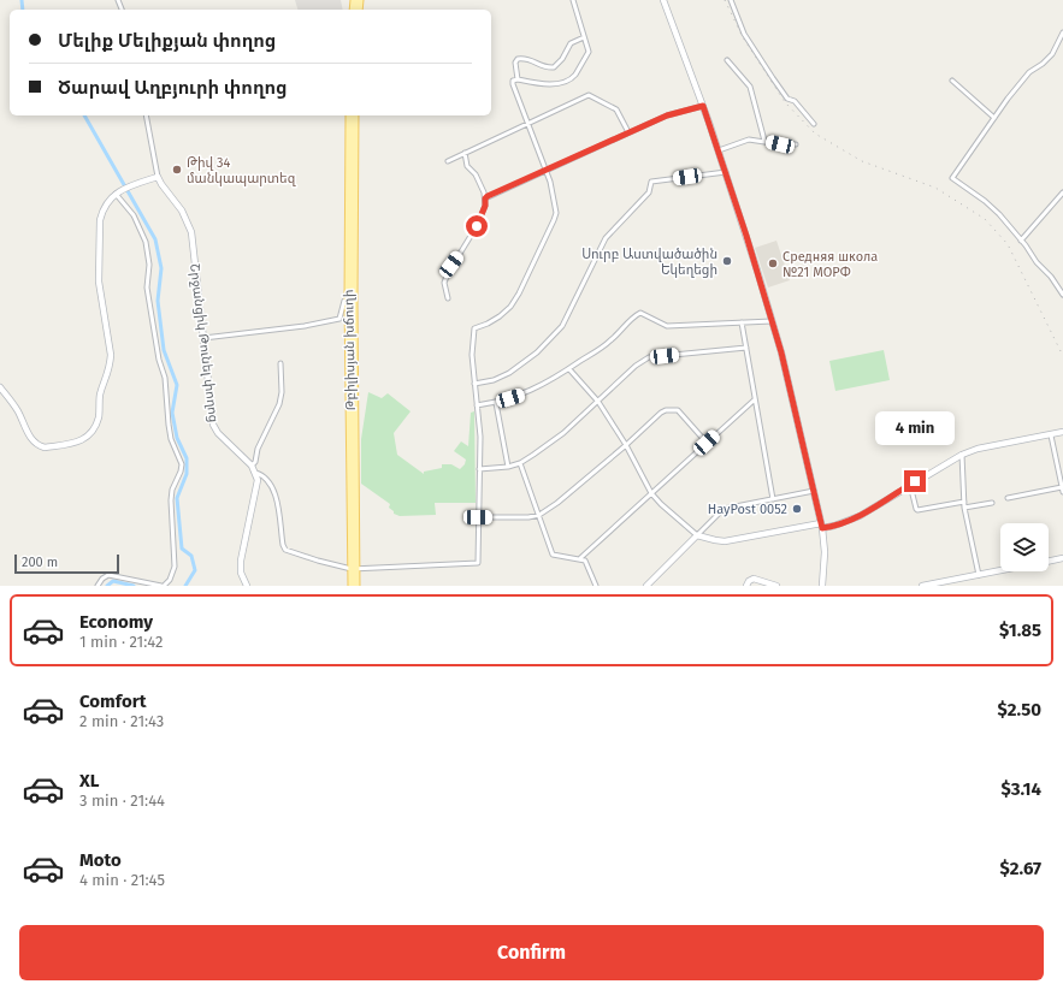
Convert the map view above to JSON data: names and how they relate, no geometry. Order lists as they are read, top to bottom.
{
  "streets": {
    "main road": ["Թբիլիսյան խճուղի"],
    "street": ["Շրջանցիկ Թունել փողոց"]
  },
  "places": [
    "Թիվ 34 մանկապարտեզ",
    "Սուրբ Աստվածածին Եկեղեցի",
    "Средняя школа №21 МОРФ",
    "HayPost 0052"
  ],
  "scale_bar": "200 m",
  "page": {
    "banner": ["Մելիք Մելիքյան փողոց", "Ծարավ Աղբյուրի փողոց"],
    "bubble": "4 min",
    "scale": "200 m",
    "list": [
      {
        "name": "Economy",
        "note": "1 min · 21:42",
        "value": "$1.85"
      },
      {
        "name": "Comfort",
        "note": "2 min · 21:43",
        "value": "$2.50"
      },
      {
        "name": "XL",
        "note": "3 min · 21:44",
        "value": "$3.14"
      },
      {
        "name": "Moto",
        "note": "4 min · 21:45",
        "value": "$2.67"
      }
    ],
    "buttons": "Confirm"
  }
}
